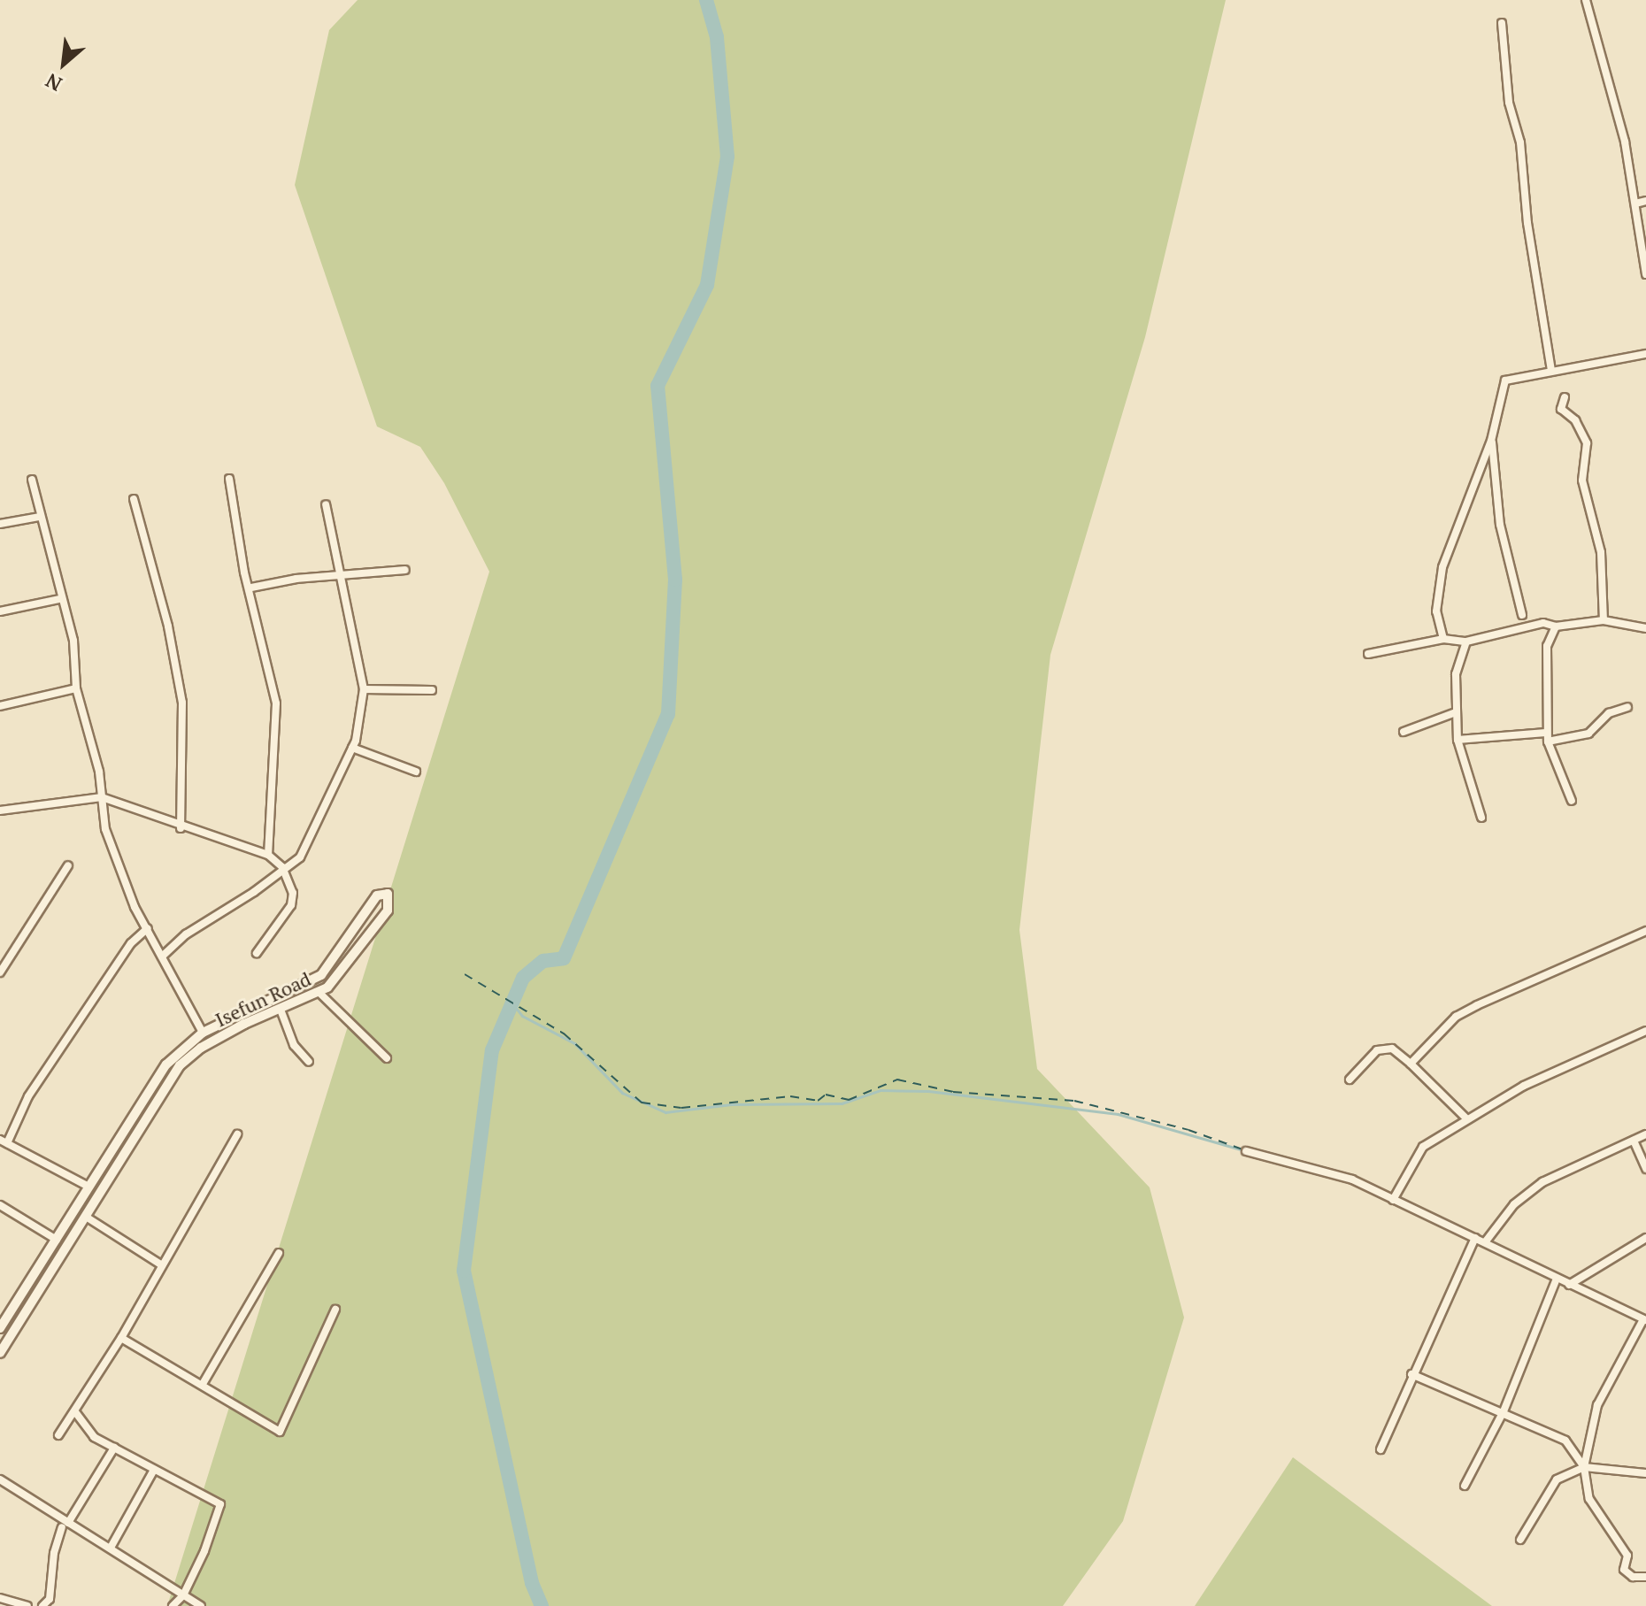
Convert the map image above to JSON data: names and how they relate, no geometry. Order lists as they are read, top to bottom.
{
  "streets": {
    "street": ["Isefun Road"]
  },
  "north": "bottom left"
}
